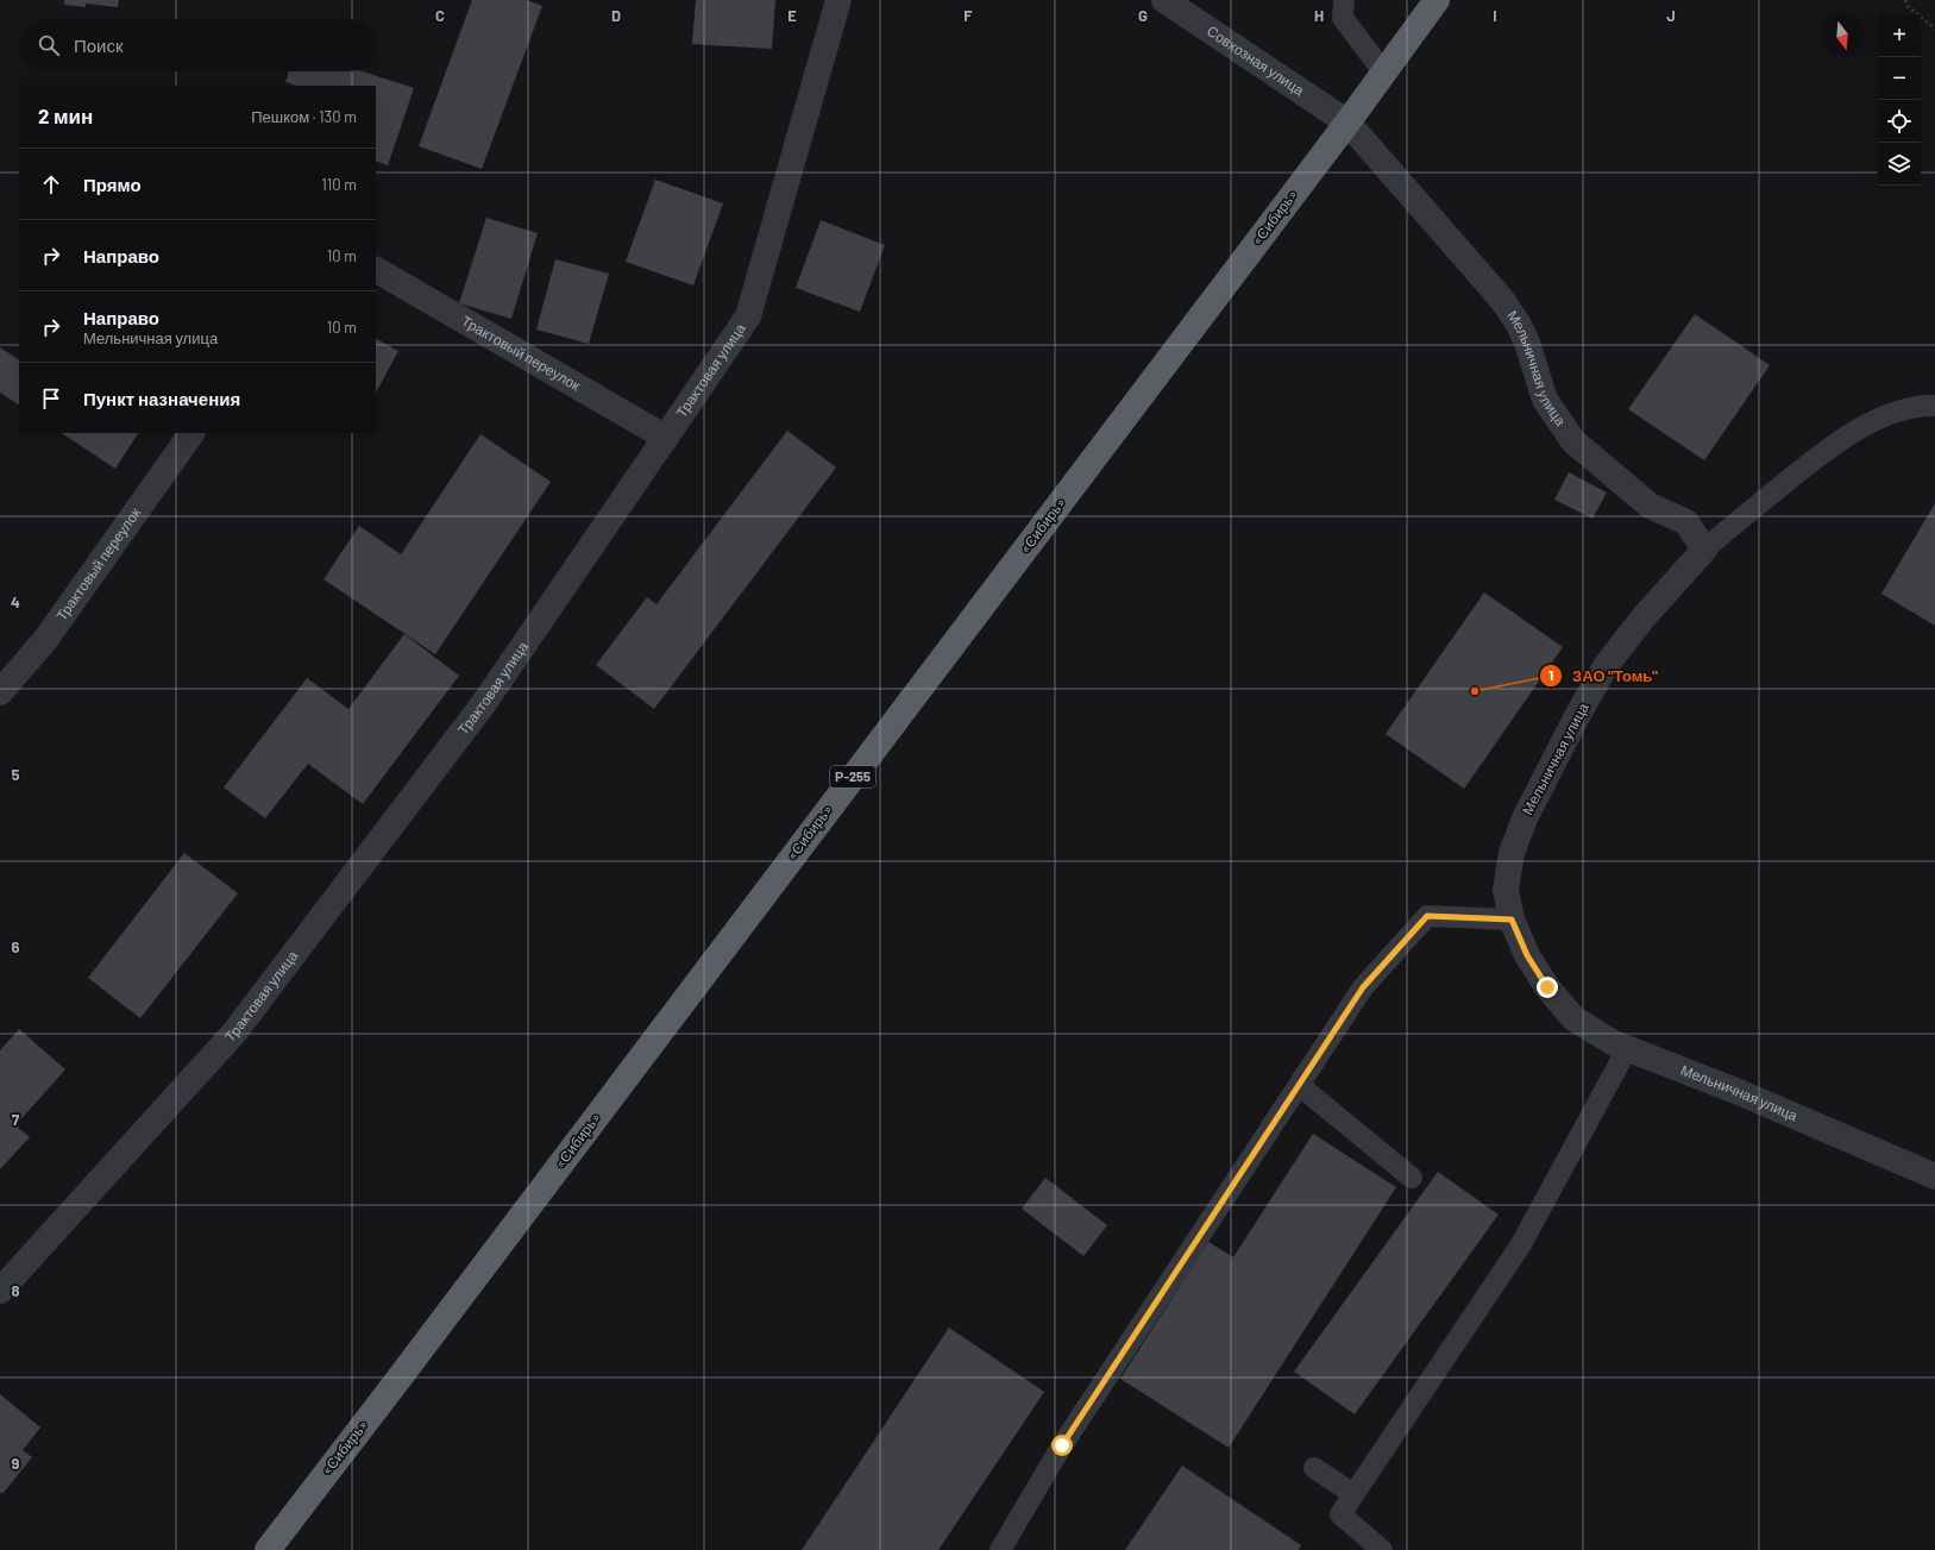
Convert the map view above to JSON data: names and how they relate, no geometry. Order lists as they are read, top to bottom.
{
  "streets": {
    "highway": ["«Сибирь»", "Р-255"],
    "street": [
      "Совхозная улица",
      "Трактовый переулок",
      "Мельничная улица",
      "Трактовая улица"
    ]
  },
  "crossings": [
    ["Совхозная улица", "«Сибирь»"],
    ["Совхозная улица", "Мельничная улица"],
    ["«Сибирь»", "Мельничная улица"],
    ["Трактовый переулок", "Трактовая улица"]
  ],
  "places": ["ЗАО \"Томь\""],
  "north": "bottom",
  "page": {
    "map_buttons": ["+", "−"],
    "search": "Поиск",
    "heading": ["2 мин", "Пешком · 130 m"],
    "list": [
      ["Прямо", "110 m"],
      ["Направо", "10 m"],
      ["Направо", "Мельничная улица", "10 m"],
      "Пункт назначения"
    ]
  },
  "grid": {
    "columns": [
      "C",
      "D",
      "E",
      "F",
      "G",
      "H",
      "I",
      "J"
    ],
    "rows": [
      "4",
      "5",
      "6",
      "7",
      "8",
      "9"
    ]
  }
}
